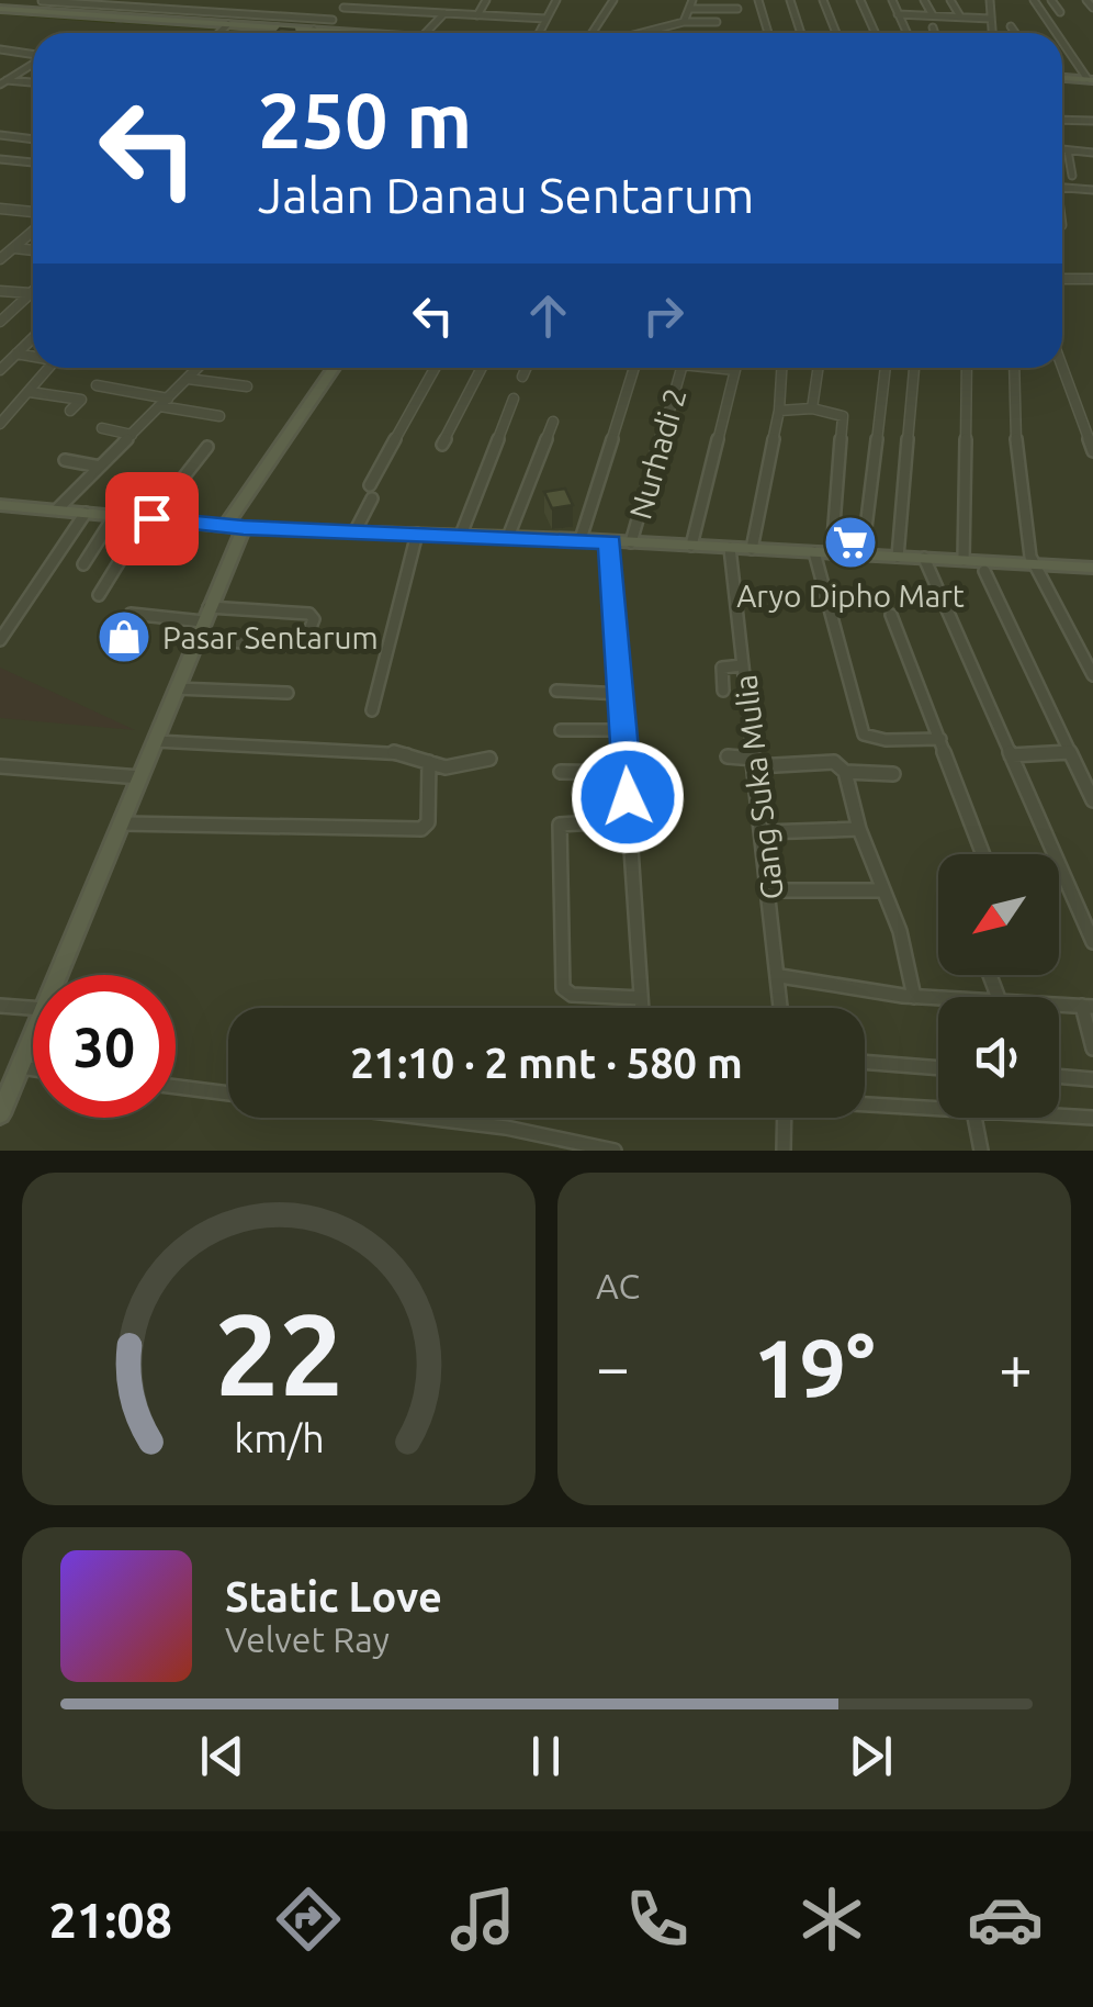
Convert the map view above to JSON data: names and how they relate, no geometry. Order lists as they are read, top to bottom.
{
  "streets": {
    "street": ["Nurhadi 2", "Gang Suka Mulia"]
  },
  "places": {
    "supermarket": ["Aryo Dipho Mart"],
    "shop": ["Pasar Sentarum"]
  },
  "north": "bottom left",
  "page": {
    "turn": ["250 m", "Jalan Danau Sentarum"],
    "limit": "30",
    "trip": "21:10 · 2 mnt · 580 m",
    "tile": "AC",
    "heat": ["−", "19°", "+"],
    "song": ["Static Love", "Velvet Ray"],
    "tabs": "21:08",
    "gauge": ["22", "km/h"]
  }
}
